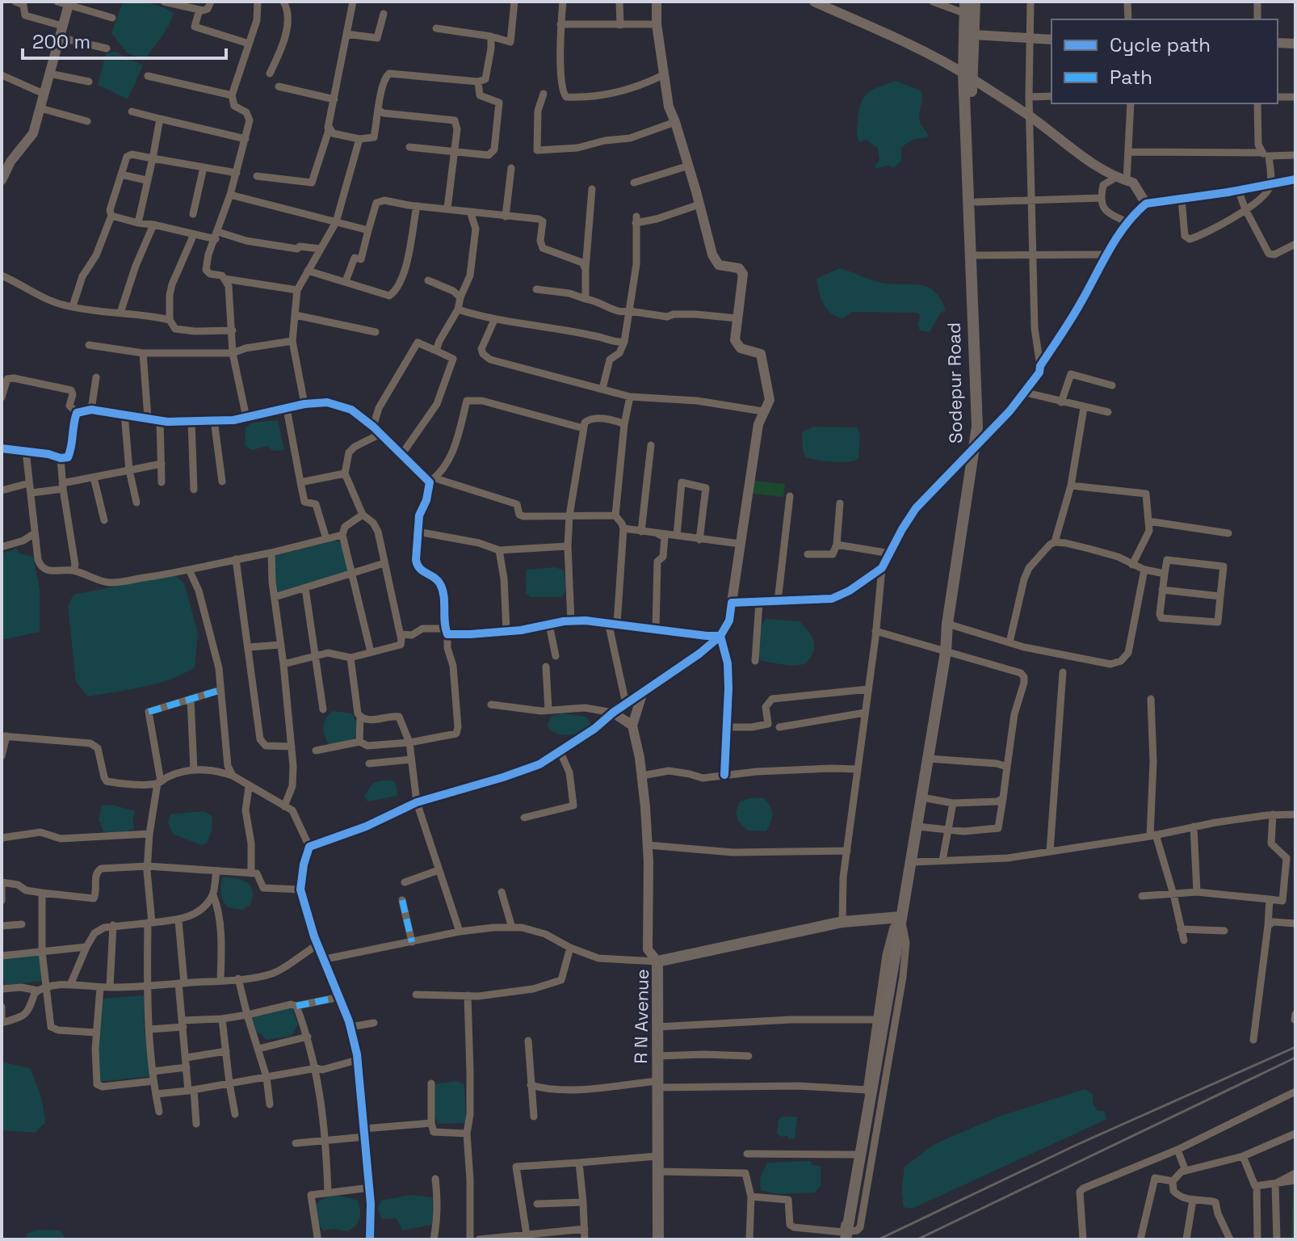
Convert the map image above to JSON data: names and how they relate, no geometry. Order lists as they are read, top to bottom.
{
  "streets": {
    "main road": ["Sodepur Road", "R N Avenue"]
  },
  "crossings": [
    ["Sodepur Road", "R N Avenue"]
  ],
  "legend": ["Cycle path", "Path"],
  "scale_bar": "200 m"
}
